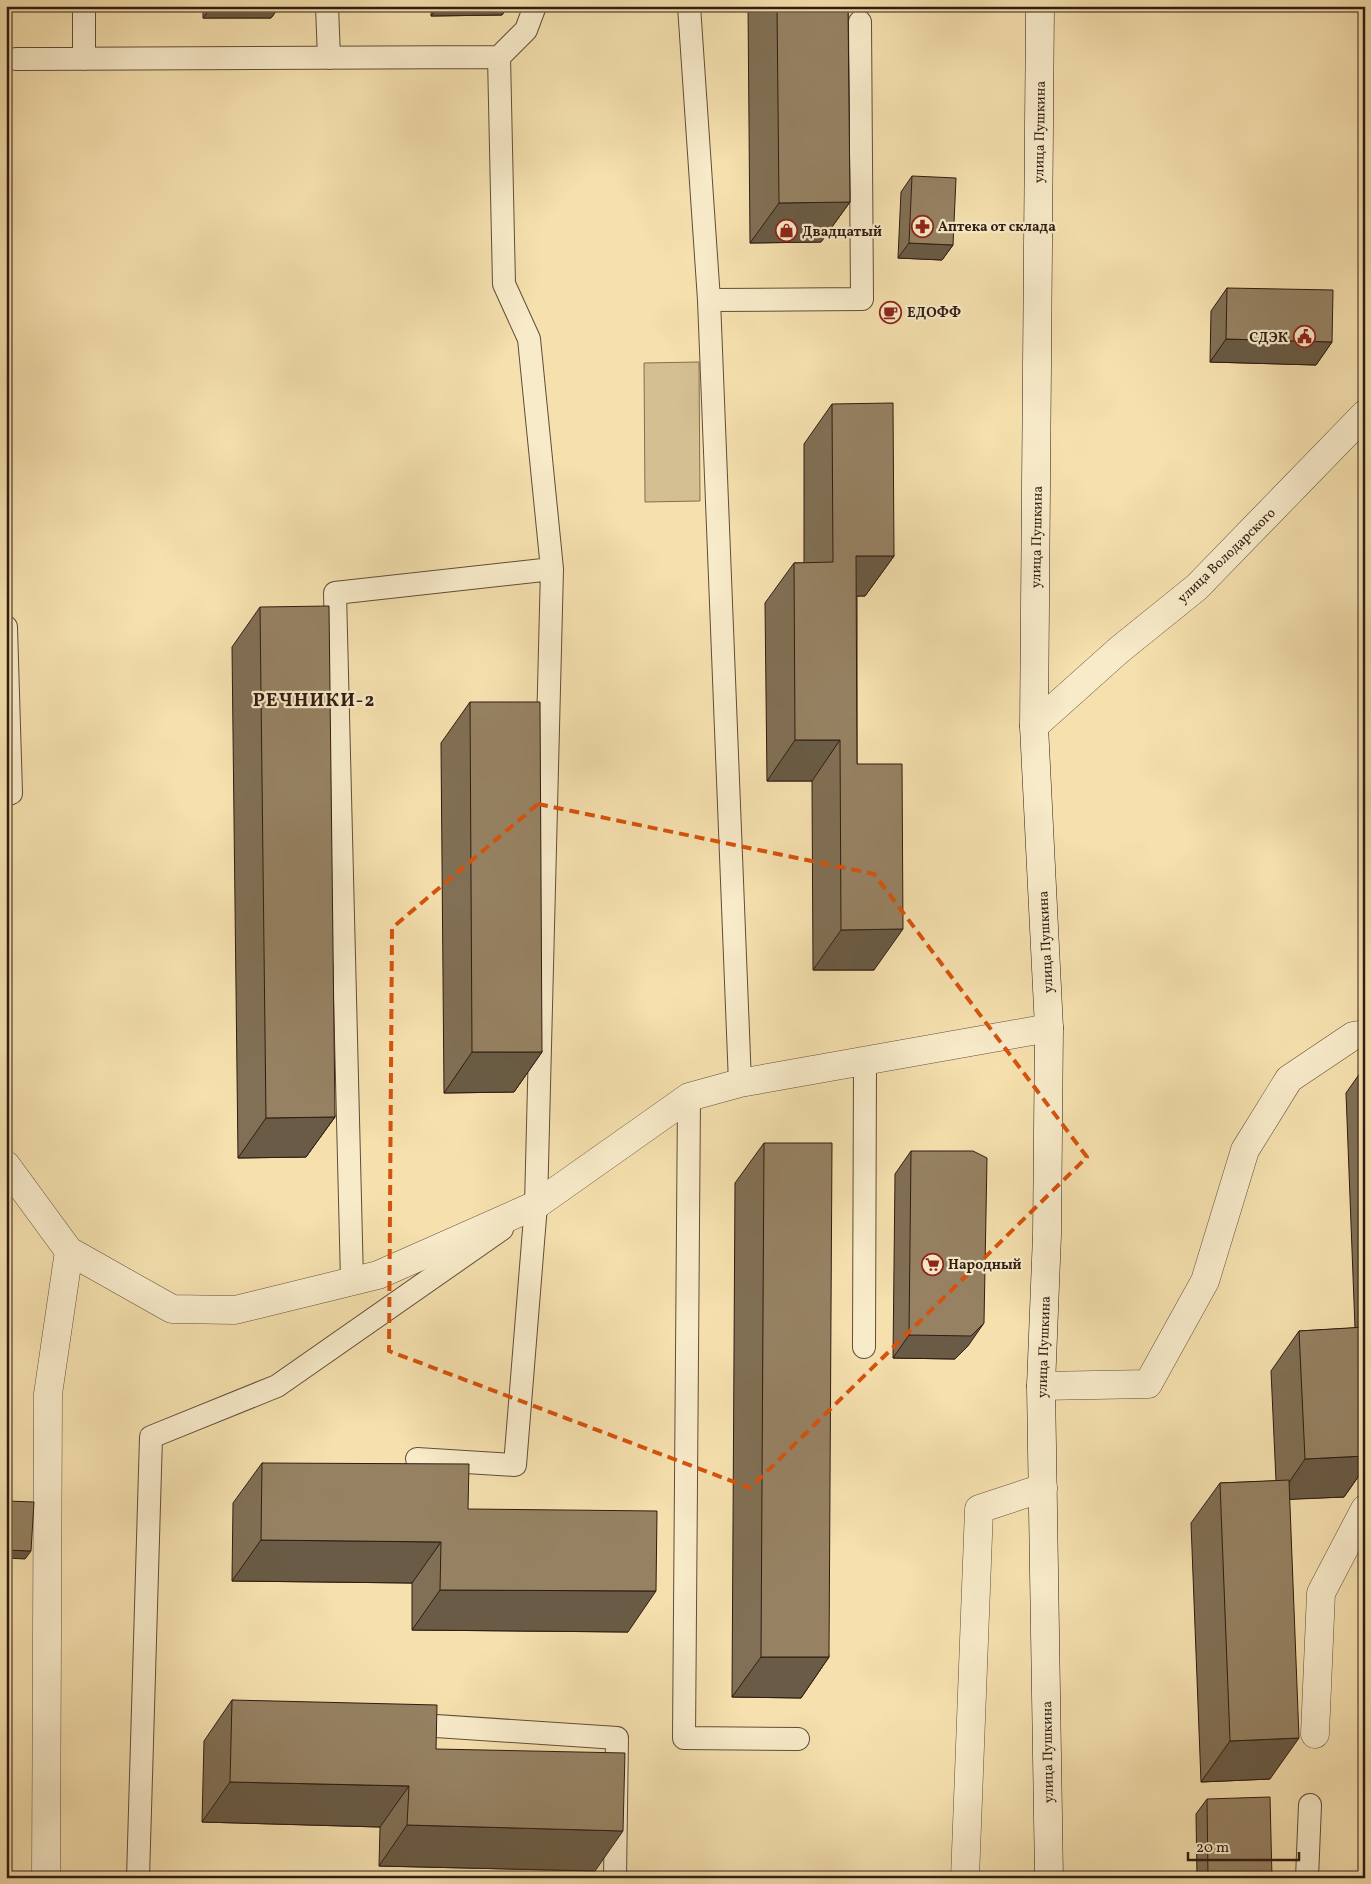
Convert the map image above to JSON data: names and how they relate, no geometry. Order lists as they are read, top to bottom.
{
  "streets": {
    "street": ["улица Пушкина", "улица Володарского"]
  },
  "crossings": [
    ["улица Пушкина", "улица Володарского"]
  ],
  "districts": ["РЕЧНИКИ-2"],
  "places": {
    "pharmacy": ["Аптека от склада"],
    "shop": ["Двадцатый"],
    "cafe": ["ЕДОФФ"],
    "public building": ["СДЭК"],
    "supermarket": ["Народный"]
  },
  "scale_bar": "20 m"
}
